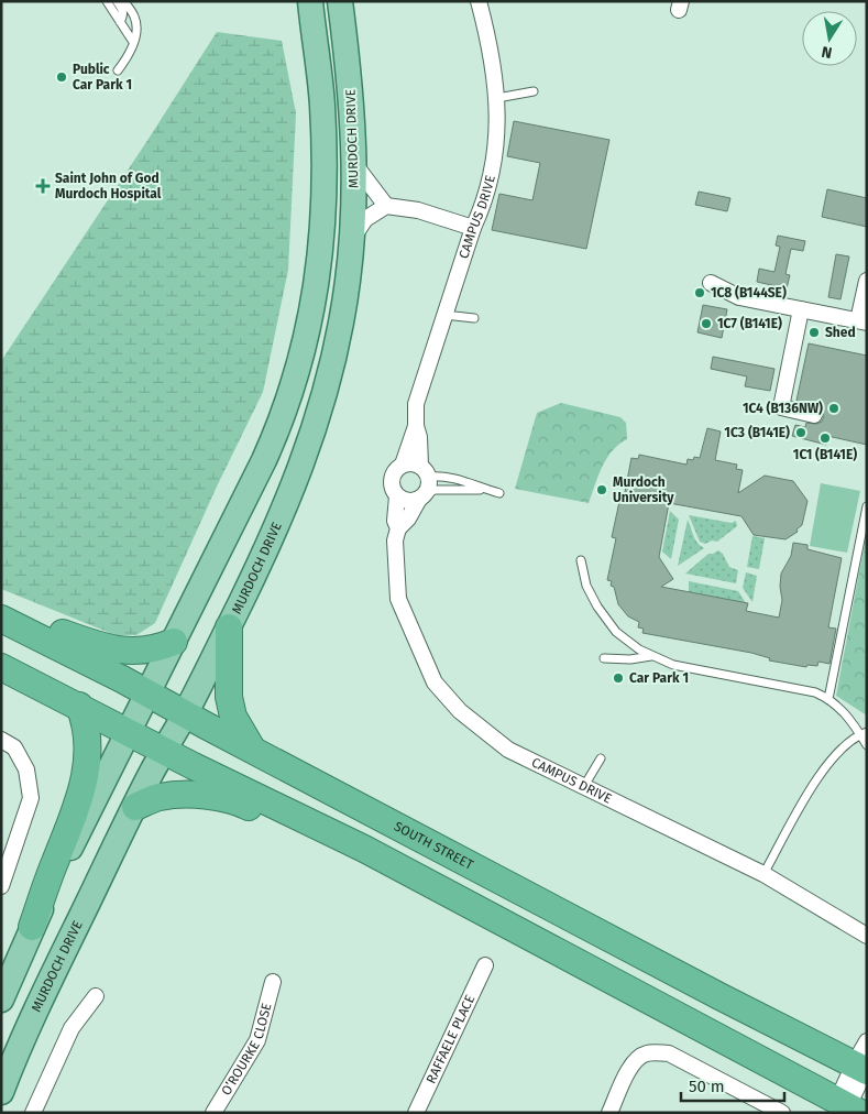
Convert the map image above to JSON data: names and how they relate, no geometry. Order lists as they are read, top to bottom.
{
  "streets": {
    "highway": ["SOUTH STREET"],
    "main road": ["MURDOCH DRIVE"],
    "street": ["CAMPUS DRIVE", "RAFFAELE PLACE", "O’ROURKE CLOSE"]
  },
  "crossings": [
    ["MURDOCH DRIVE", "SOUTH STREET"]
  ],
  "places": {
    "other": [
      "Public Car Park 1",
      "1C8 (B144SE)",
      "1C7 (B141E)",
      "Shed",
      "1C4 (B136NW)",
      "1C3 (B141E)",
      "1C1 (B141E)",
      "Murdoch University",
      "Car Park 1"
    ],
    "health": ["Saint John of God Murdoch Hospital"]
  },
  "scale_bar": "50 m",
  "north": "bottom"
}
